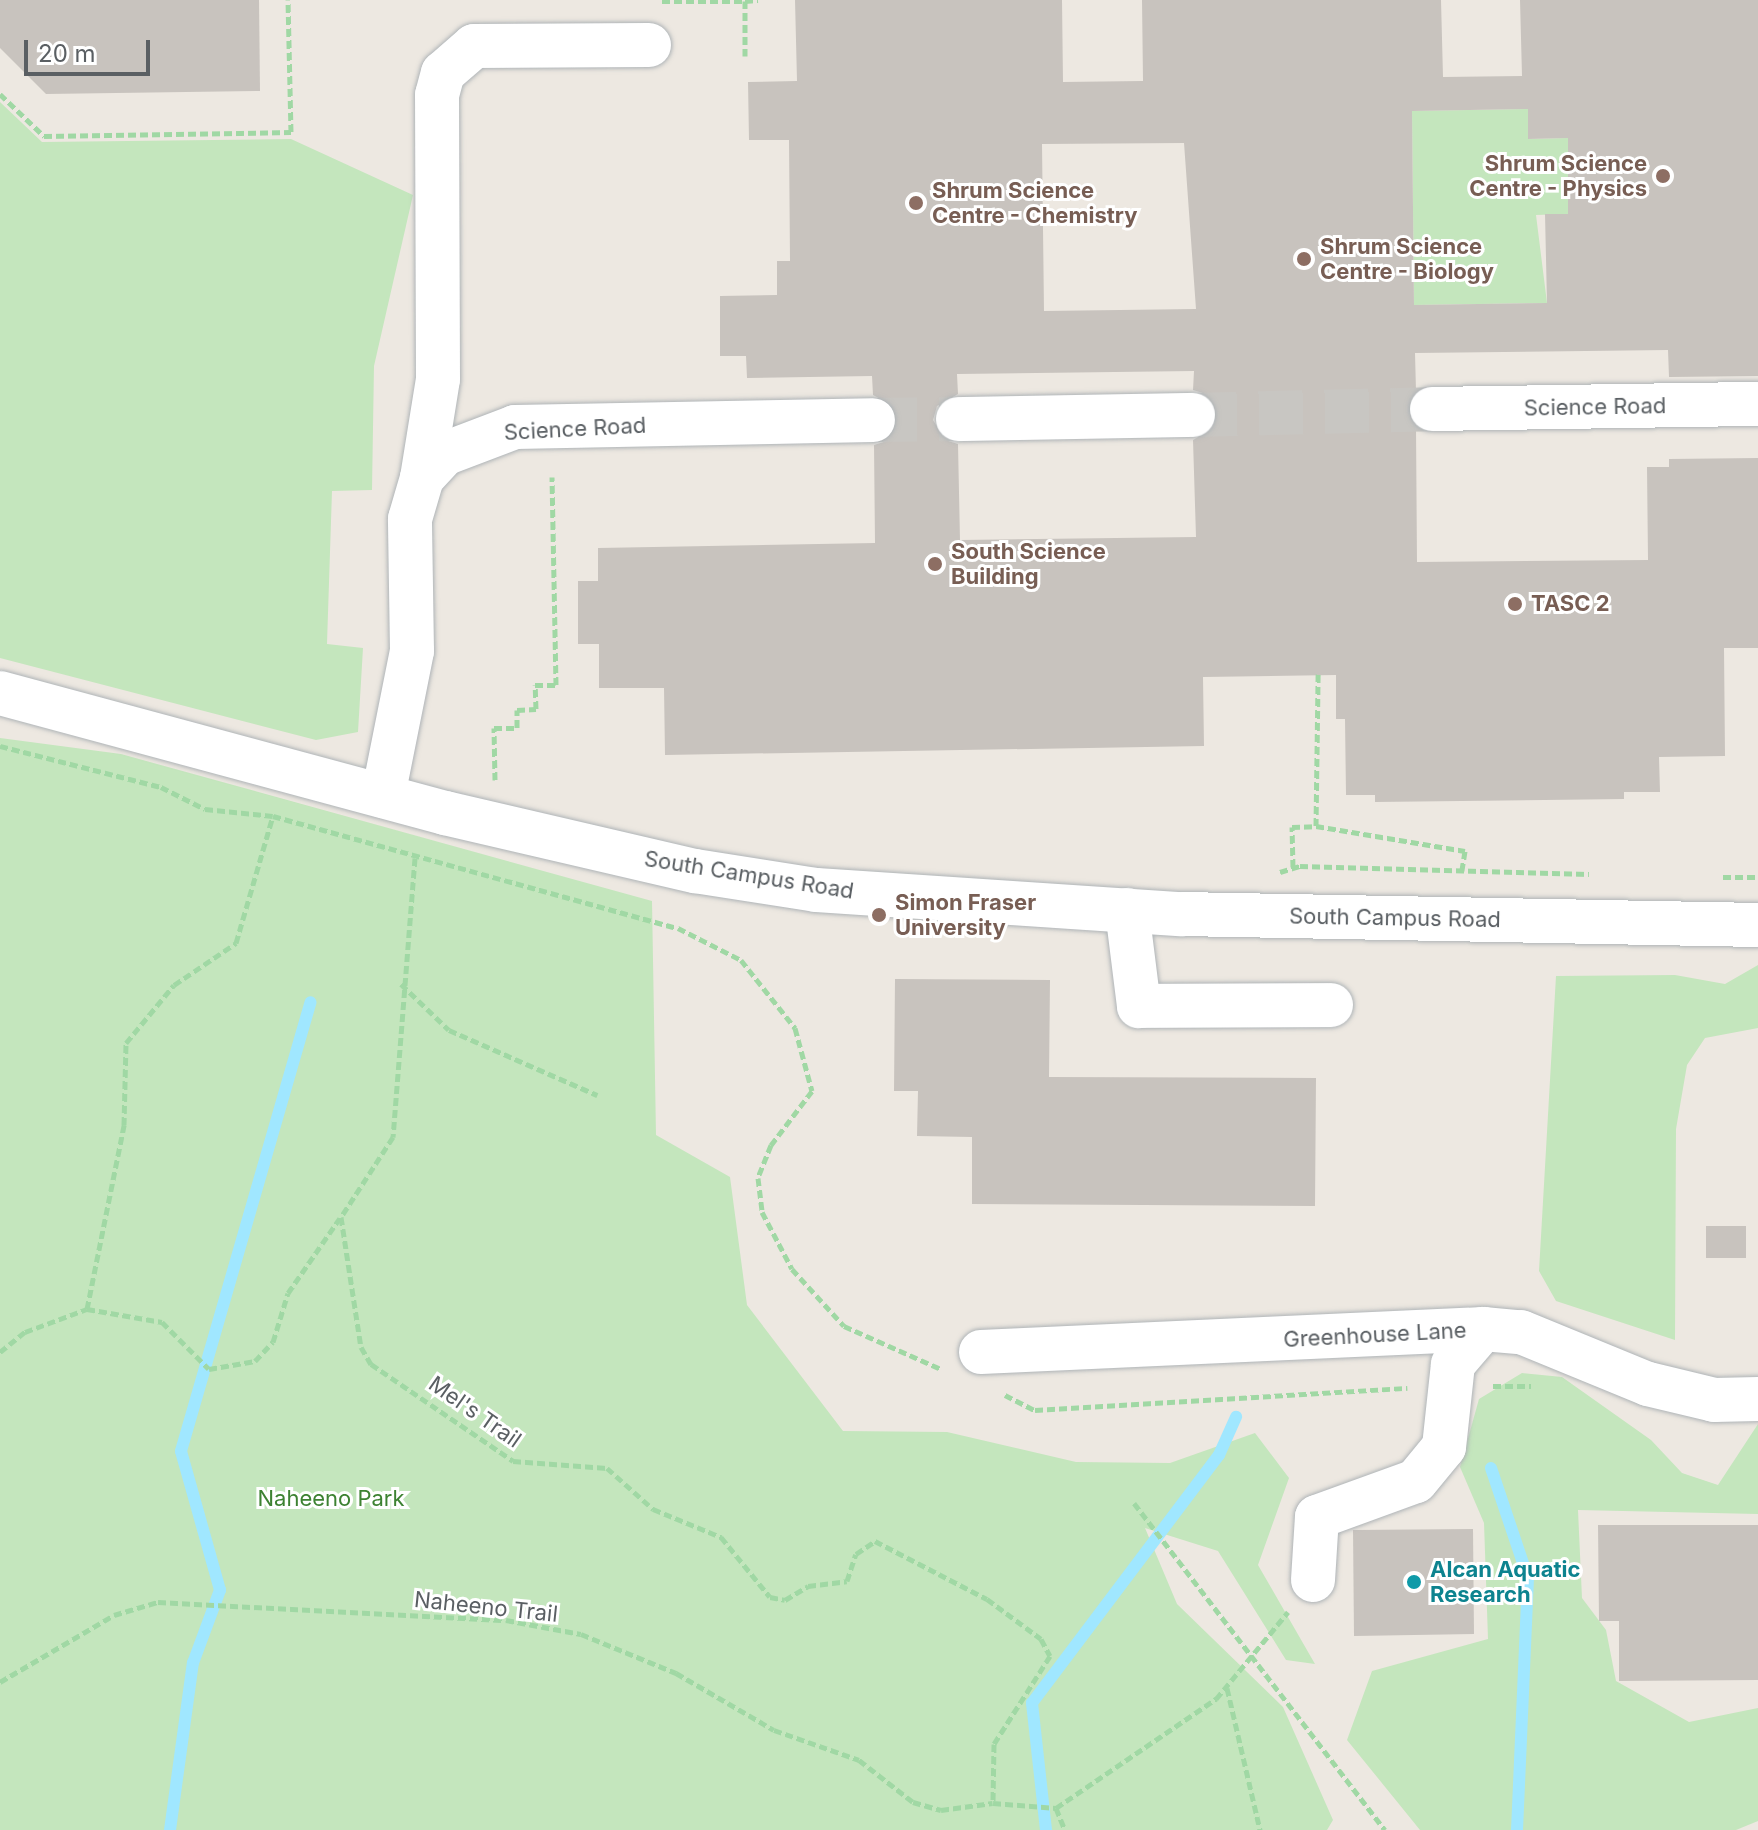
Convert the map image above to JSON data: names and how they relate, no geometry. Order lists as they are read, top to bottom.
{
  "streets": {
    "street": ["Science Road", "South Campus Road", "Greenhouse Lane"],
    "path": ["Mel's Trail", "Naheeno Trail"]
  },
  "crossings": [
    ["Mel's Trail", "Naheeno Trail"]
  ],
  "parks": ["Naheeno Park"],
  "places": [
    "Shrum Science Centre - Physics",
    "Shrum Science Centre - Chemistry",
    "Shrum Science Centre - Biology",
    "South Science Building",
    "TASC 2",
    "Simon Fraser University",
    "Alcan Aquatic Research"
  ],
  "scale_bar": "20 m"
}
